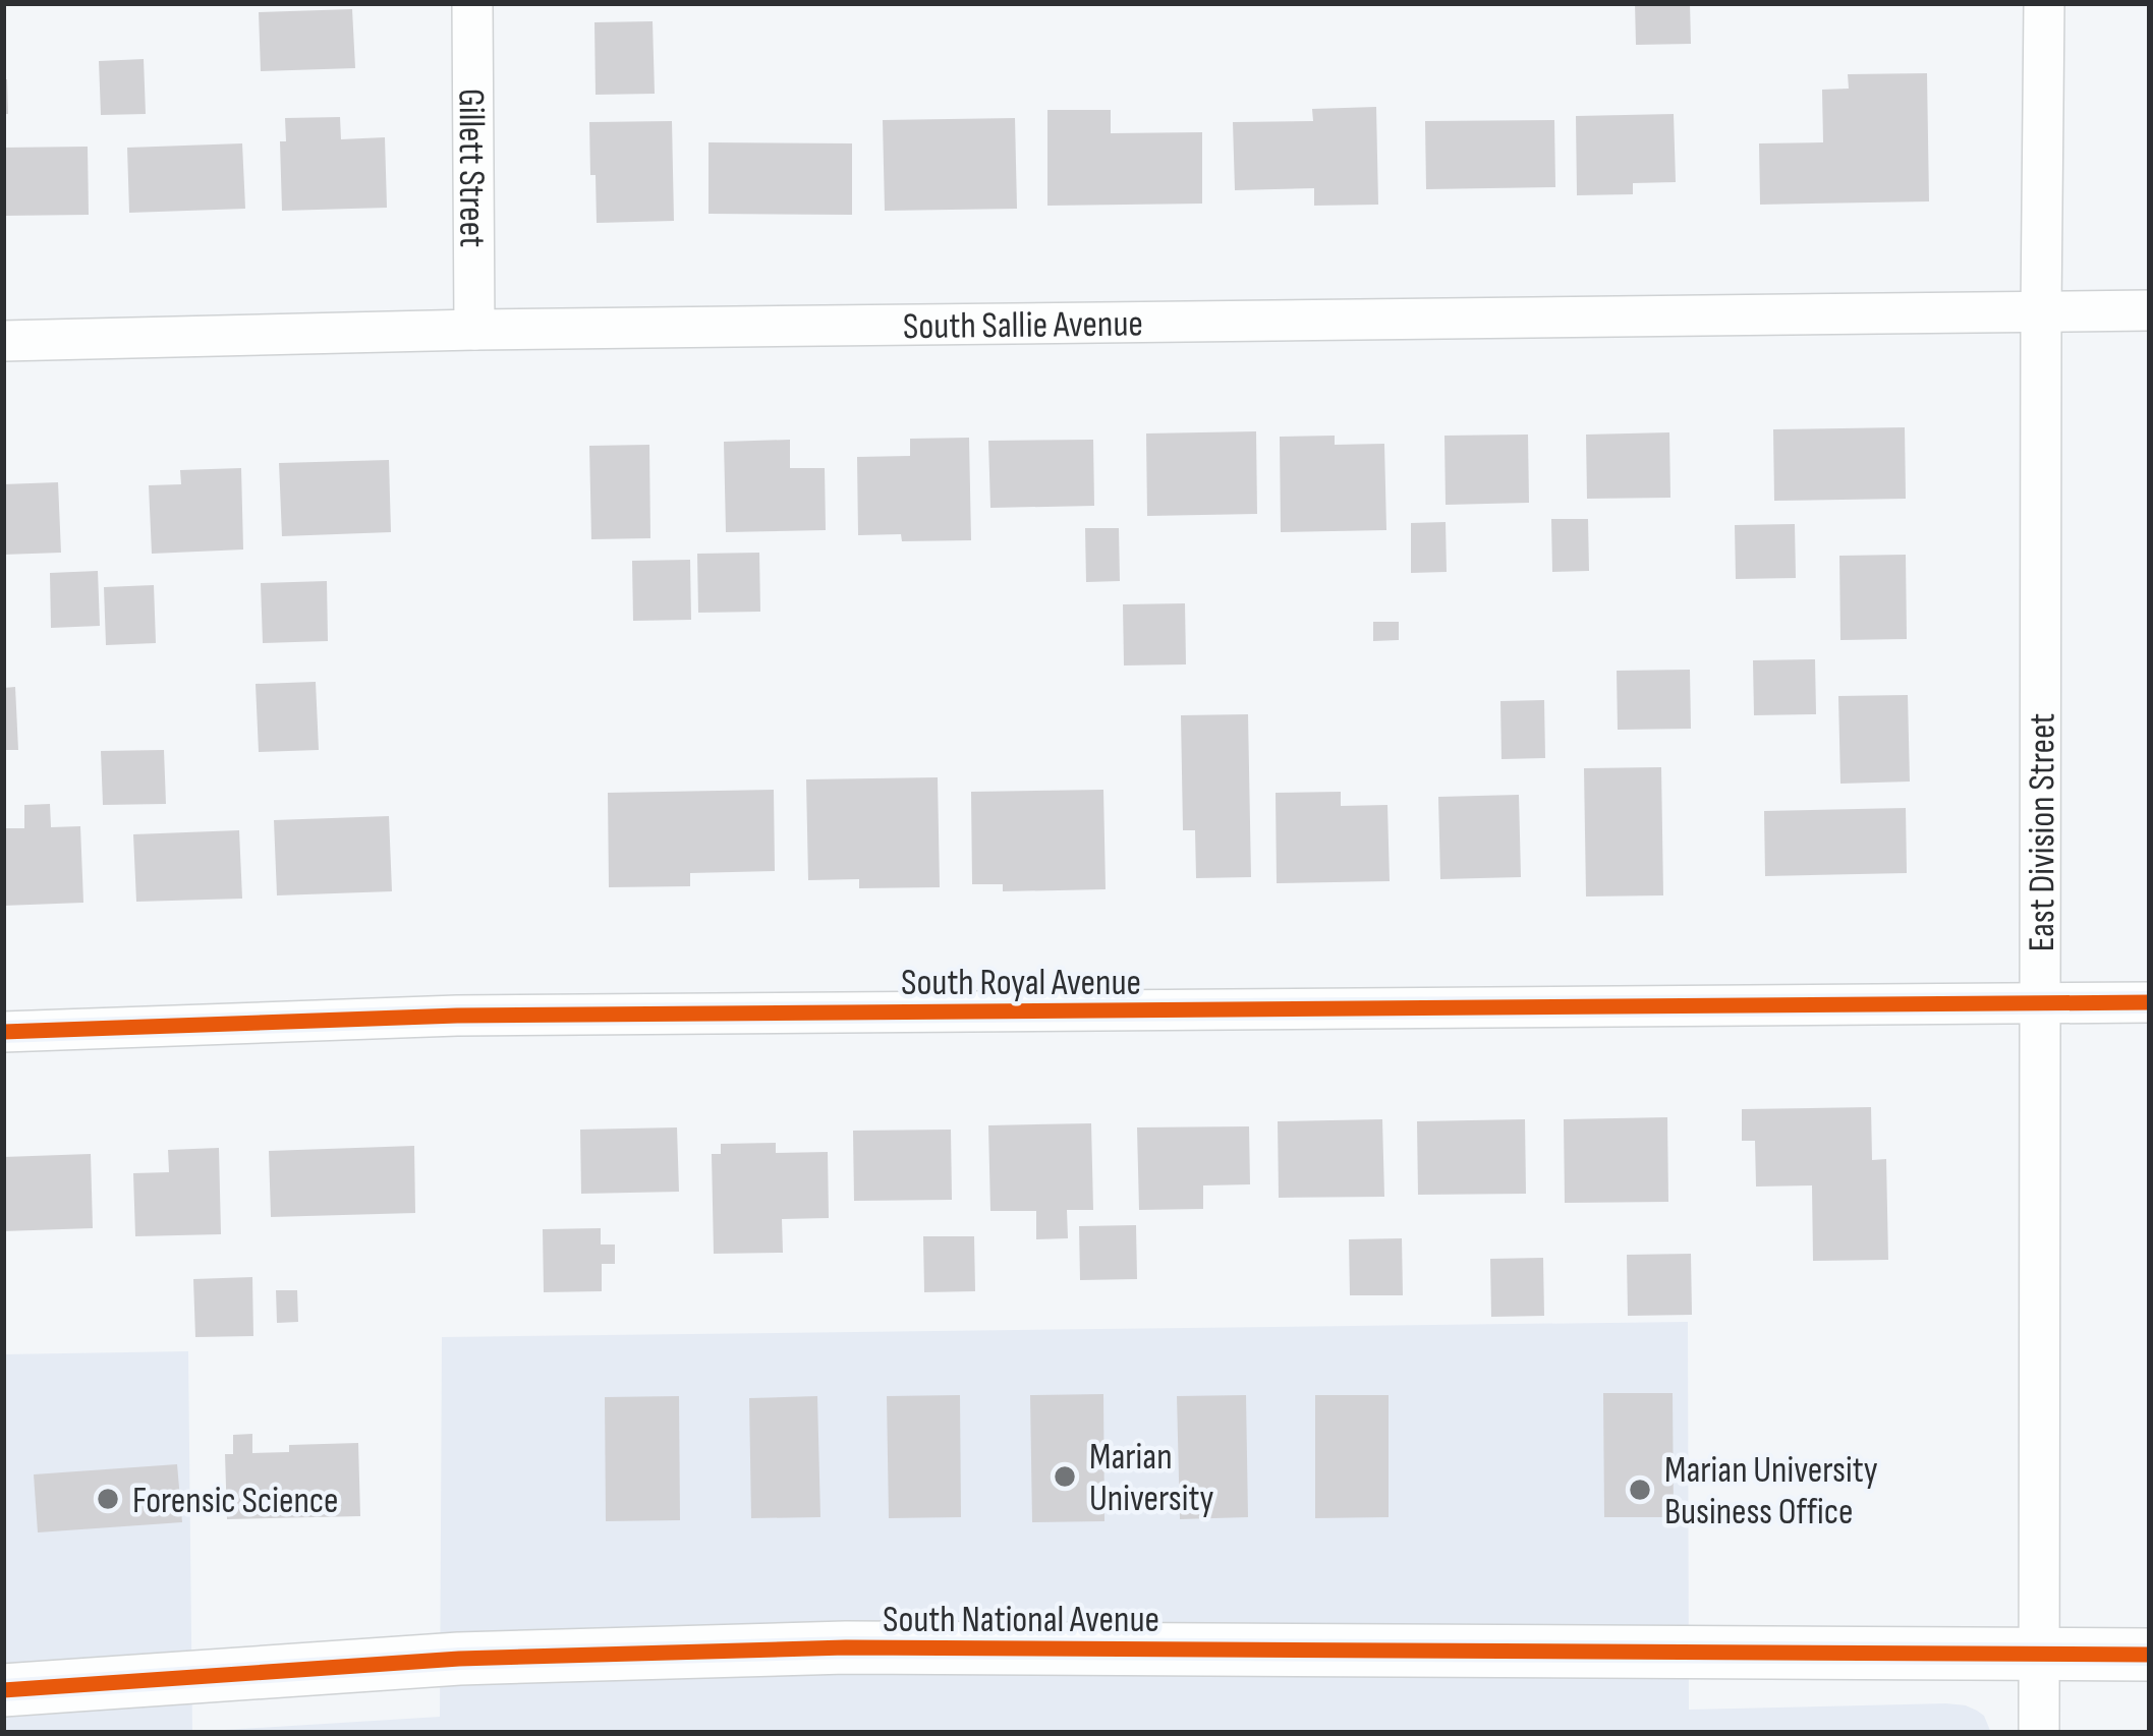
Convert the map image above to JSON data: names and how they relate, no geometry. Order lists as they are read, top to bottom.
{
  "streets": {
    "street": [
      "Gillett Street",
      "South Sallie Avenue",
      "East Division Street",
      "South Royal Avenue",
      "South National Avenue"
    ]
  },
  "crossings": [
    ["Gillett Street", "South Sallie Avenue"],
    ["South Sallie Avenue", "East Division Street"],
    ["East Division Street", "South Royal Avenue"],
    ["East Division Street", "South National Avenue"]
  ],
  "places": ["Marian University", "Marian University Business Office", "Forensic Science"]
}
